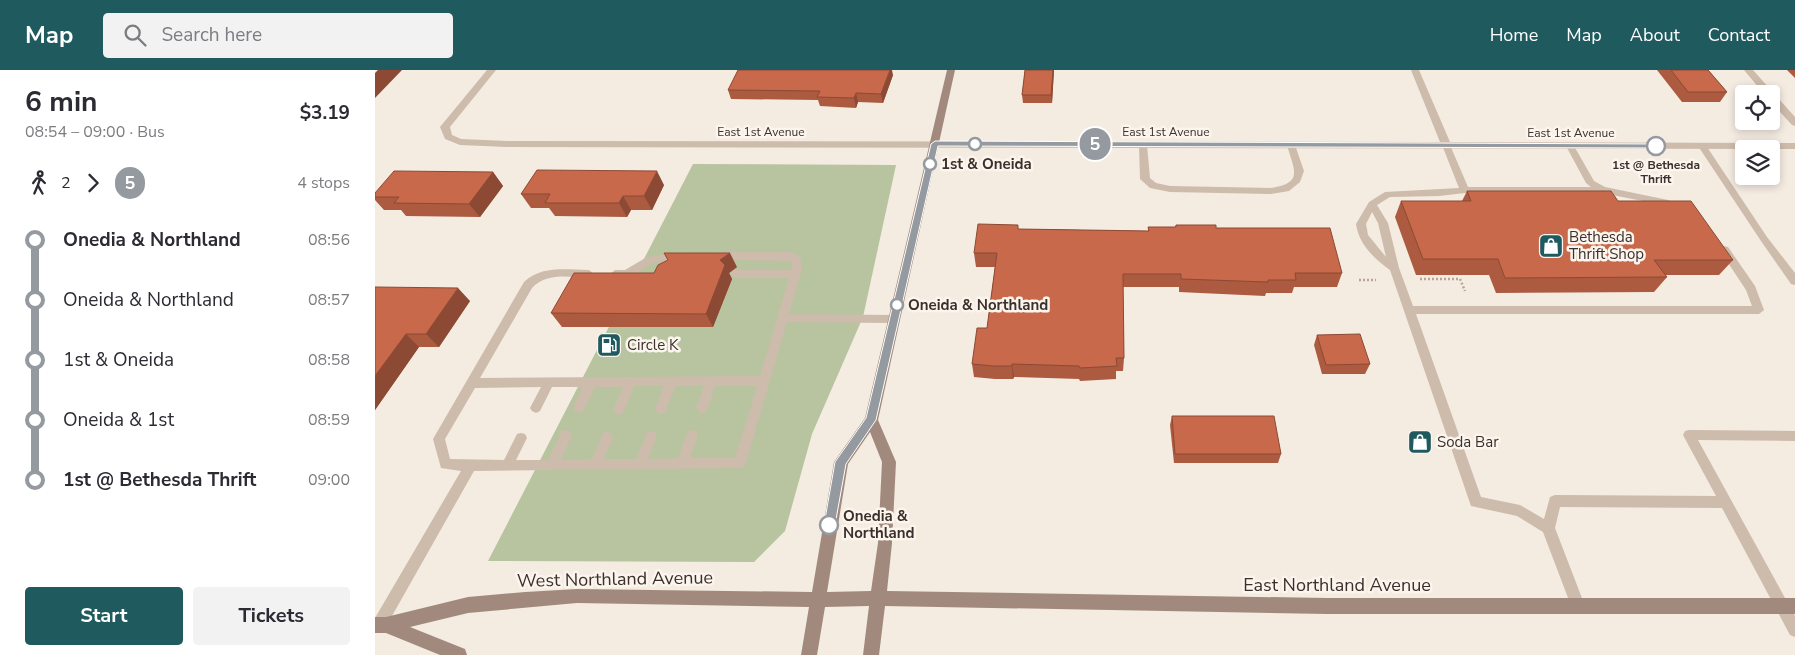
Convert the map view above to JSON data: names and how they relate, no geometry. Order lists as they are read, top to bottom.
{
  "streets": {
    "main road": ["West Northland Avenue", "East Northland Avenue"],
    "street": ["East 1st Avenue"]
  },
  "crossings": [
    ["West Northland Avenue", "East Northland Avenue"]
  ],
  "places": {
    "other": [
      "1st @ Bethesda Thrift",
      "1st & Oneida",
      "Oneida & Northland",
      "Onedia & Northland"
    ],
    "shop": ["Bethesda Thrift Shop", "Soda Bar"],
    "fuel station": ["Circle K"]
  },
  "lines": ["bus line 5"],
  "page": {
    "header": "Map",
    "search": "Search here",
    "nav": [
      "Home",
      "Map",
      "About",
      "Contact"
    ],
    "heading": ["6 min", "08:54 – 09:00 · Bus", "$3.19"],
    "on_map": "5",
    "legs": ["2", "5", "4 stops"],
    "list": [
      {
        "name": "Onedia & Northland",
        "value": "08:56"
      },
      {
        "name": "Oneida & Northland",
        "value": "08:57"
      },
      {
        "name": "1st & Oneida",
        "value": "08:58"
      },
      {
        "name": "Oneida & 1st",
        "value": "08:59"
      },
      {
        "name": "1st @ Bethesda Thrift",
        "value": "09:00"
      }
    ],
    "buttons": ["Start", "Tickets"]
  }
}
